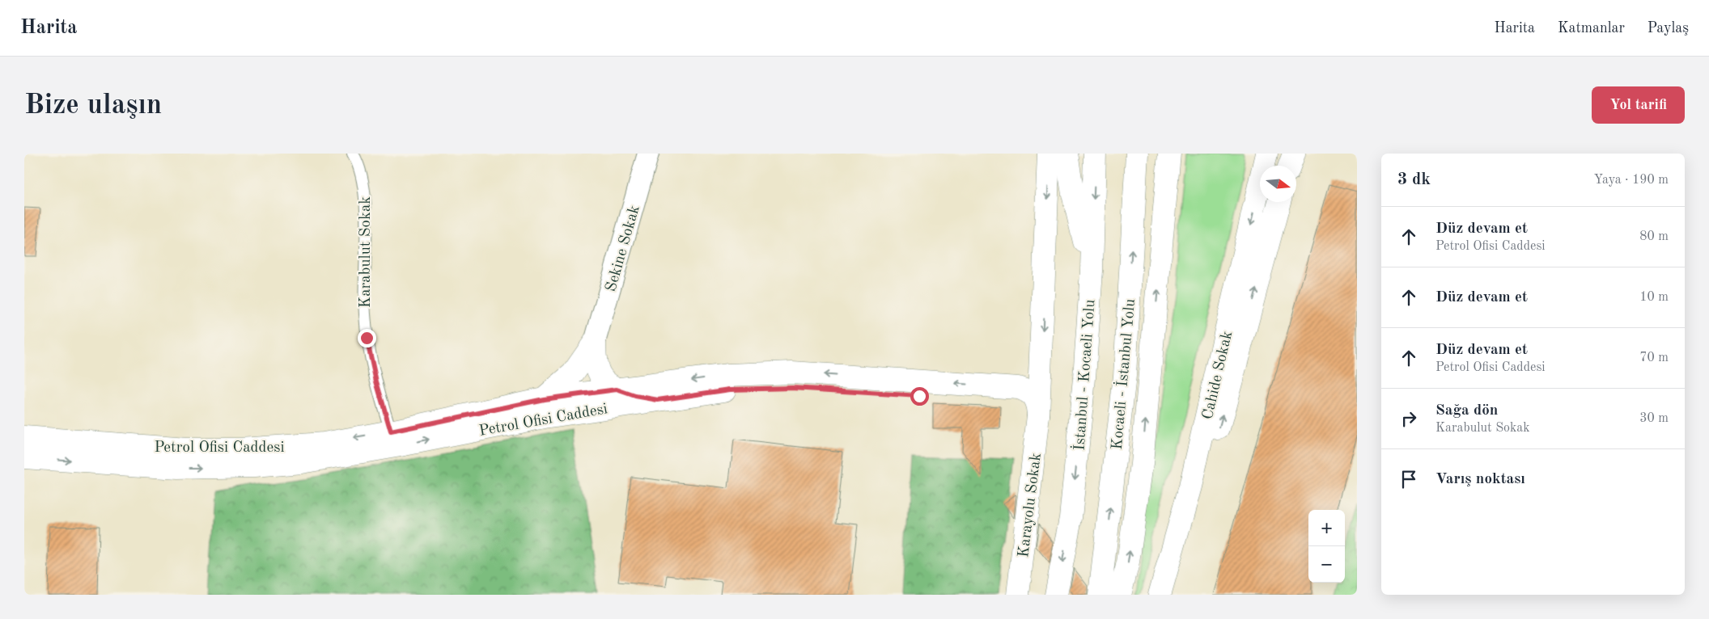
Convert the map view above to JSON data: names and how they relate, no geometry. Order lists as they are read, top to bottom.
{
  "streets": {
    "main road": [
      "Kocaeli - İstanbul Yolu",
      "İstanbul - Kocaeli Yolu",
      "Cahide Sokak",
      "Petrol Ofisi Caddesi",
      "Karayolu Sokak"
    ],
    "street": ["Sekine Sokak"],
    "lane": ["Karabulut Sokak"]
  },
  "crossings": [
    ["Karabulut Sokak", "Petrol Ofisi Caddesi"],
    ["Petrol Ofisi Caddesi", "Karayolu Sokak"]
  ],
  "north": "right",
  "page": {
    "header": "Harita",
    "nav": ["Harita", "Katmanlar", "Paylaş"],
    "buttons": "Yol tarifi",
    "title": "Bize ulaşın",
    "heading": ["3 dk", "Yaya · 190 m"],
    "list": [
      ["Düz devam et", "Petrol Ofisi Caddesi", "80 m"],
      ["Düz devam et", "10 m"],
      ["Düz devam et", "Petrol Ofisi Caddesi", "70 m"],
      ["Sağa dön", "Karabulut Sokak", "30 m"],
      "Varış noktası"
    ],
    "map_buttons": ["+", "−"]
  }
}
